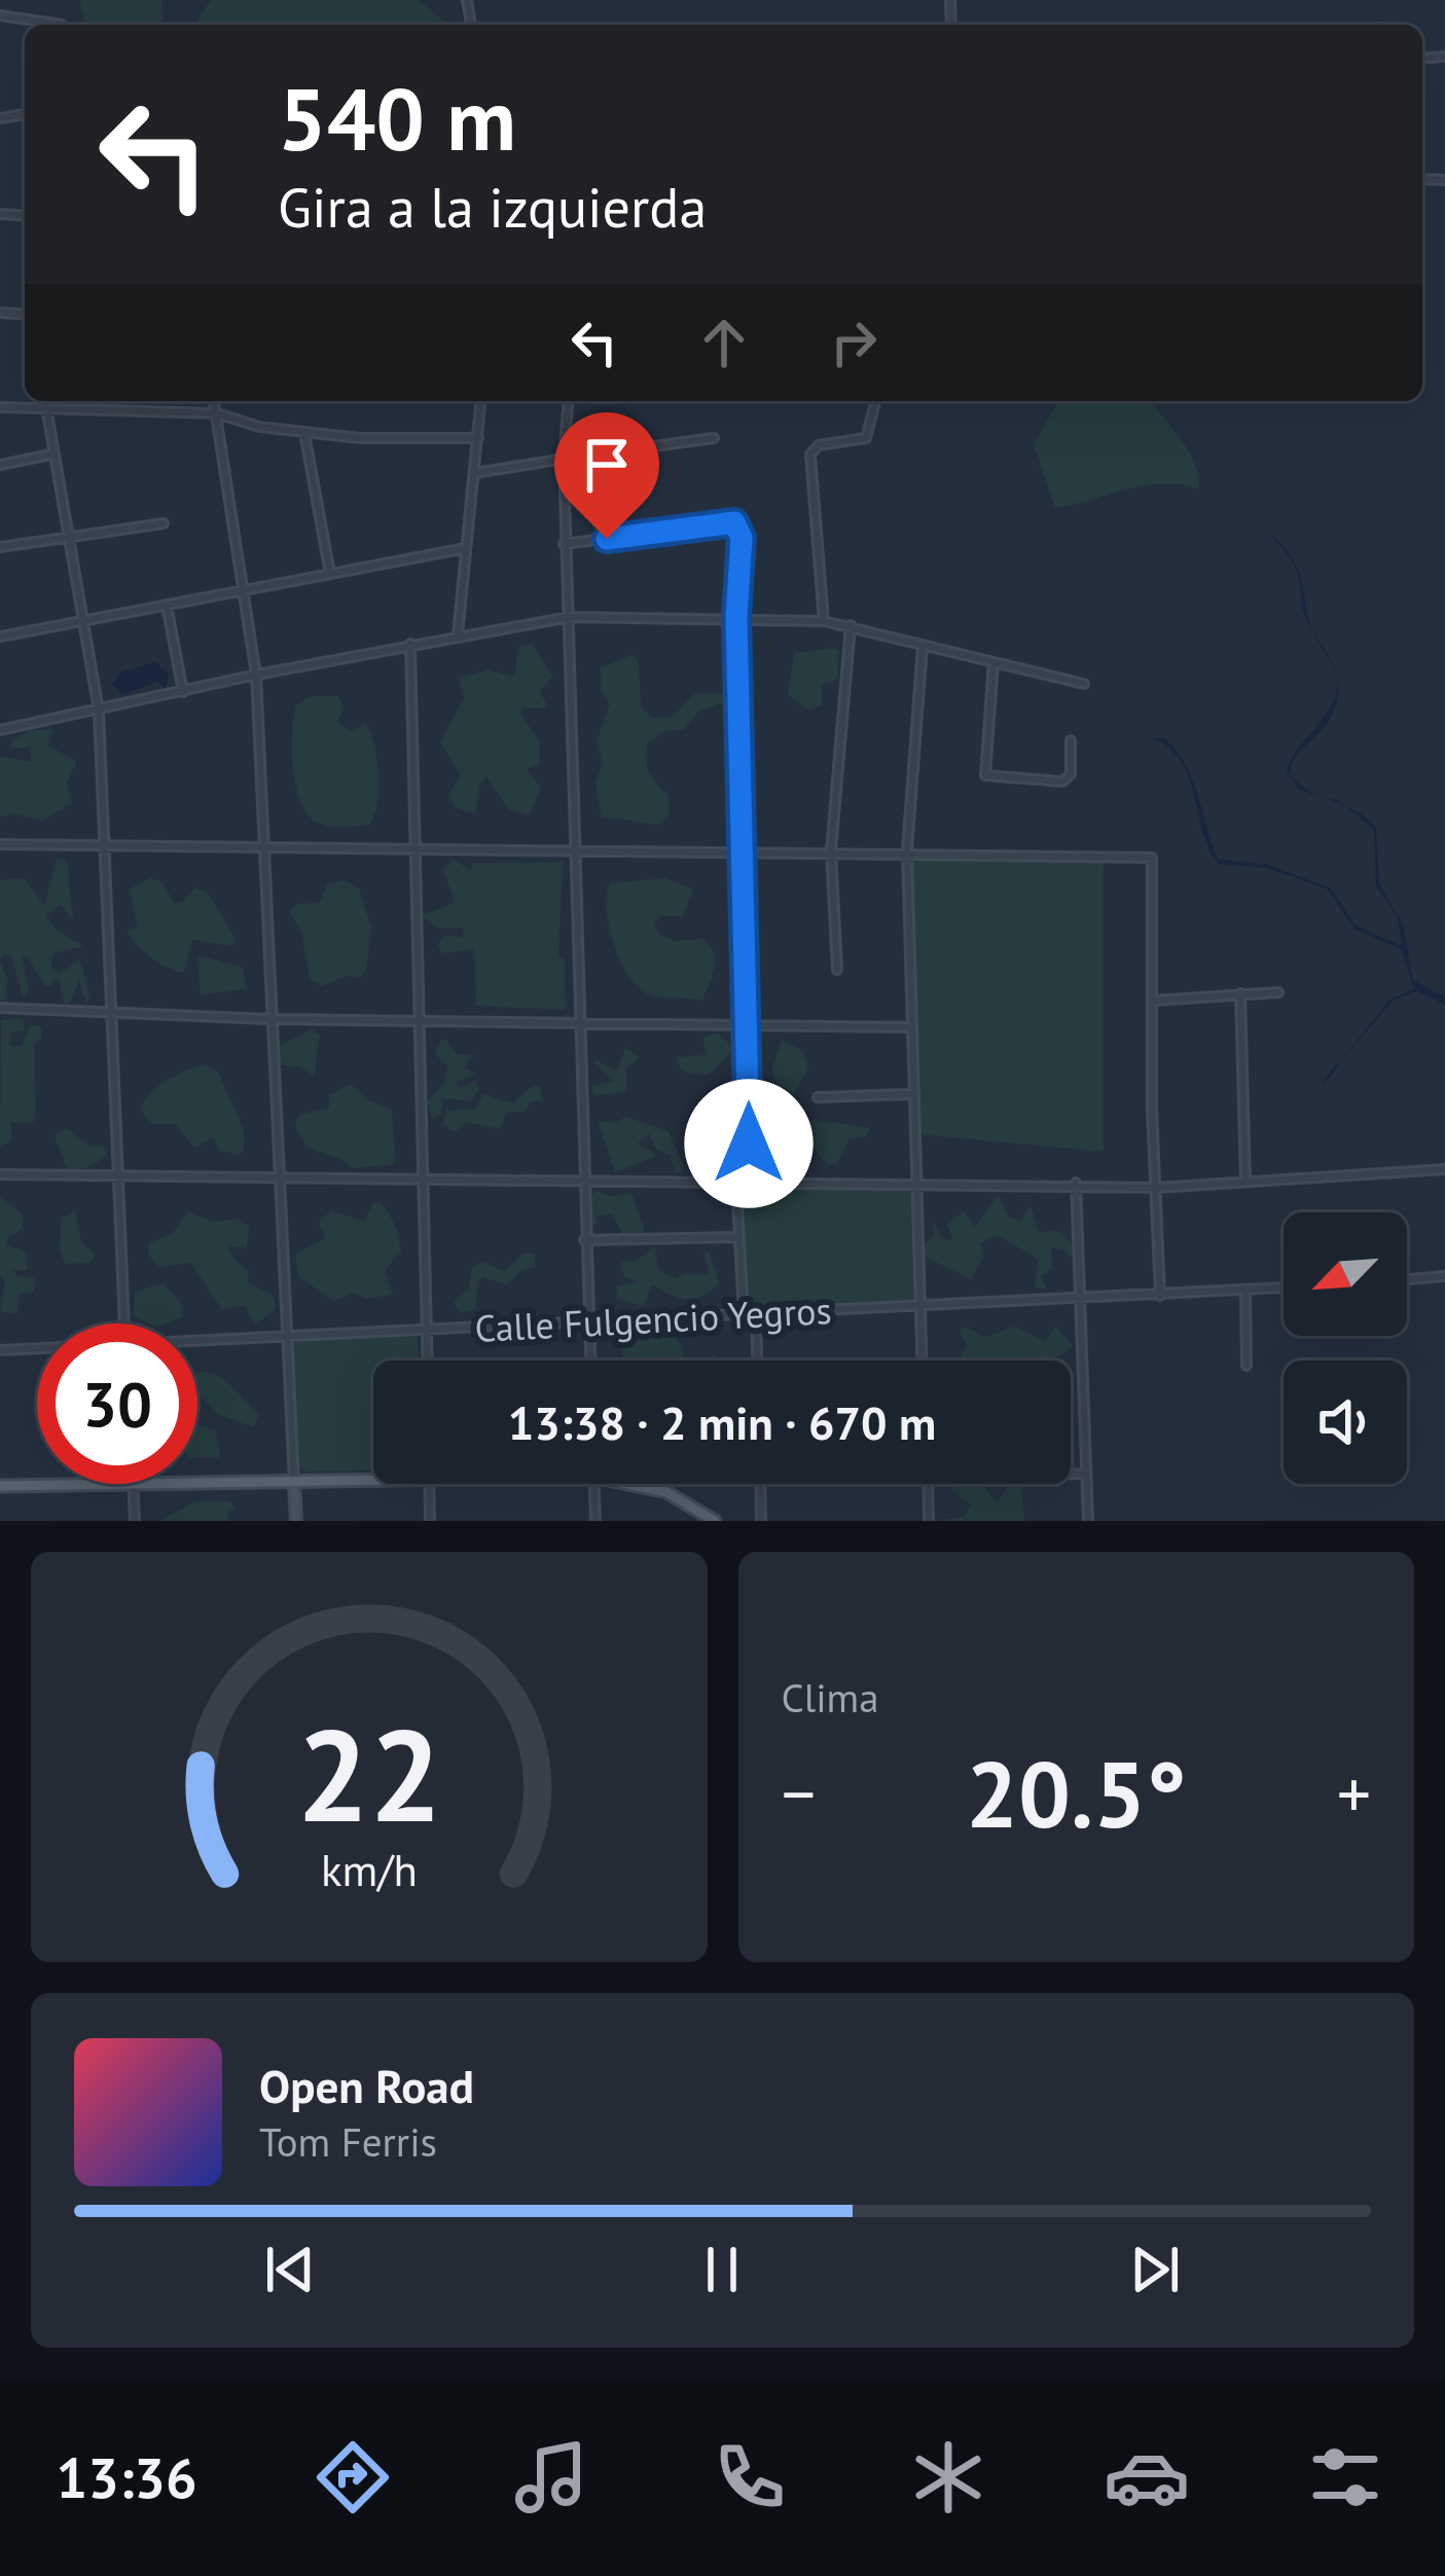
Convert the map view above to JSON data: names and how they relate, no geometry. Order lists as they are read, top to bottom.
{
  "streets": {
    "street": ["Calle Fulgencio Yegros"]
  },
  "north": "bottom left",
  "page": {
    "turn": ["540 m", "Gira a la izquierda"],
    "limit": "30",
    "trip": "13:38 · 2 min · 670 m",
    "tile": "Clima",
    "heat": ["−", "20.5°", "+"],
    "song": ["Open Road", "Tom Ferris"],
    "tabs": "13:36",
    "gauge": ["22", "km/h"]
  }
}
